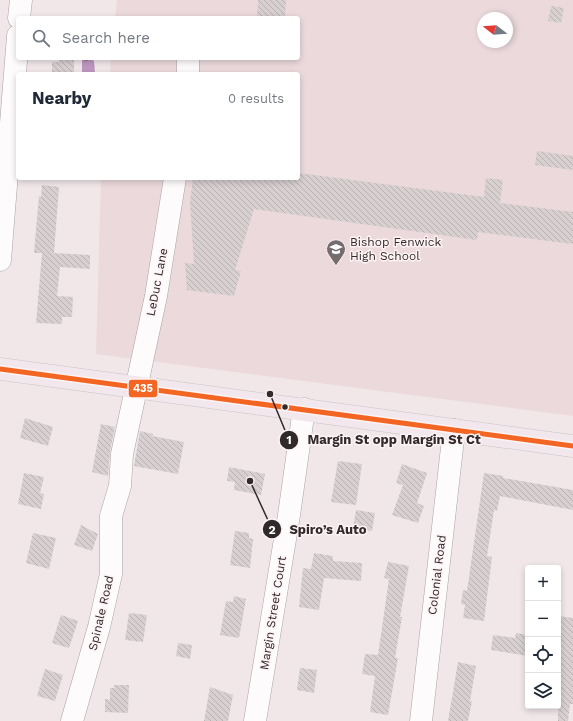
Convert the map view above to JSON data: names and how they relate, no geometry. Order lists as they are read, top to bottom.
{
  "streets": {
    "street": [
      "LeDuc Lane",
      "Colonial Road",
      "Spinale Road",
      "Margin Street Court"
    ]
  },
  "crossings": [
    ["LeDuc Lane", "Spinale Road"]
  ],
  "places": {
    "school or university": ["Bishop Fenwick High School"],
    "other": ["Margin St opp Margin St Ct", "Spiro’s Auto"]
  },
  "lines": ["transit line 435"],
  "north": "left",
  "page": {
    "search": "Search here",
    "heading": ["Nearby", "0 results"],
    "map_buttons": ["+", "−"]
  }
}
